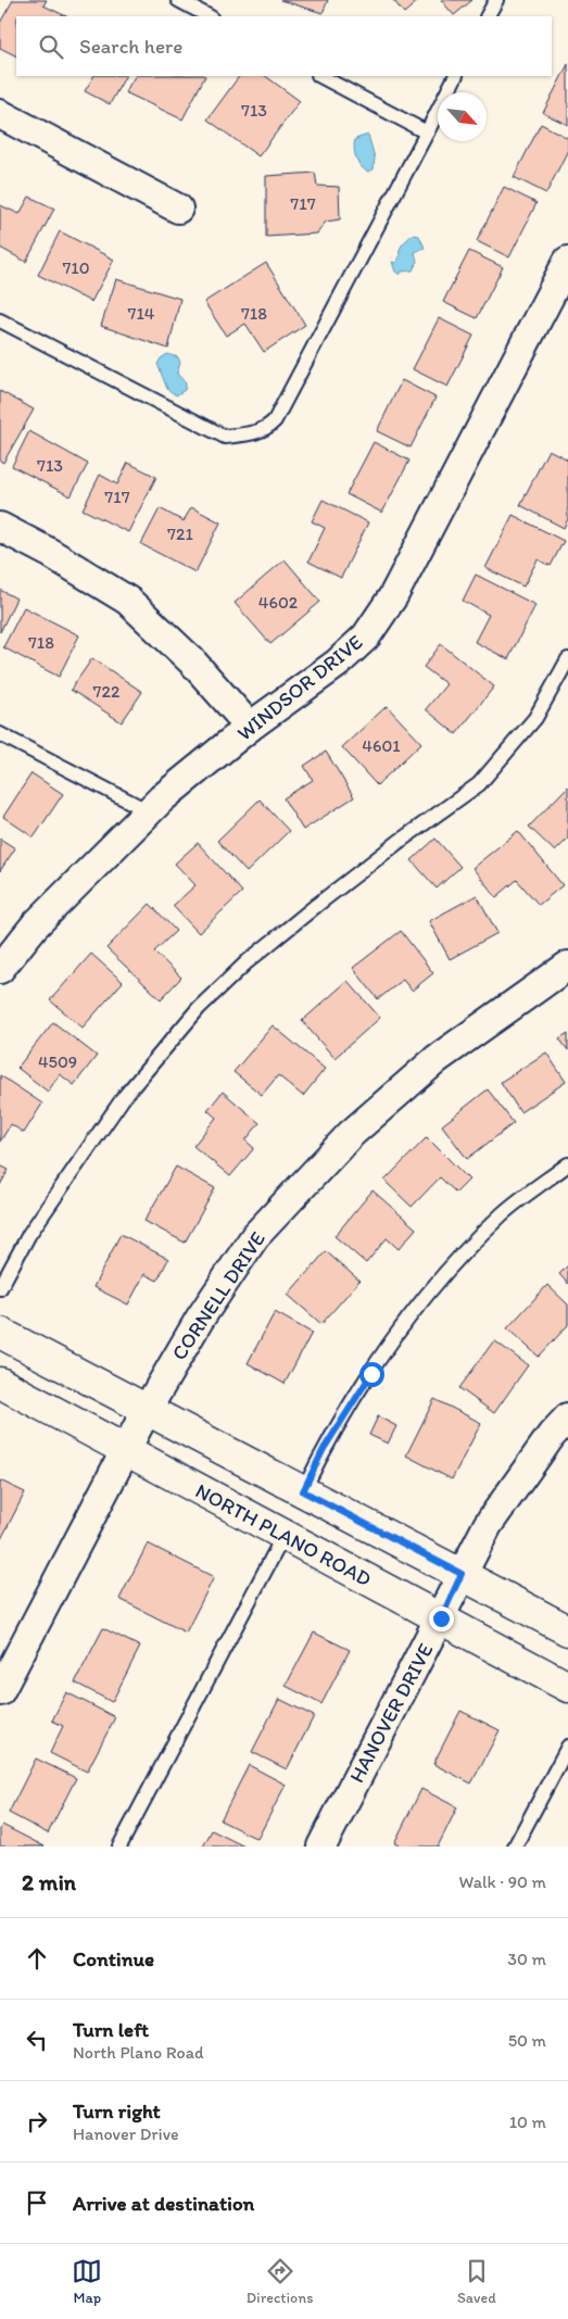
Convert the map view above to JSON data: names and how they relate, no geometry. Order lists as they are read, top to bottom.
{
  "streets": {
    "main road": ["NORTH PLANO ROAD"],
    "street": ["WINDSOR DRIVE", "CORNELL DRIVE", "HANOVER DRIVE"]
  },
  "crossings": [
    ["CORNELL DRIVE", "NORTH PLANO ROAD"],
    ["NORTH PLANO ROAD", "HANOVER DRIVE"]
  ],
  "house_numbers": [
    "713",
    "717",
    "710",
    "714",
    "718",
    "713",
    "717",
    "721",
    "4602",
    "718",
    "722",
    "4601",
    "4509"
  ],
  "north": "bottom right",
  "page": {
    "search": "Search here",
    "heading": ["2 min", "Walk · 90 m"],
    "list": [
      ["Continue", "30 m"],
      ["Turn left", "North Plano Road", "50 m"],
      ["Turn right", "Hanover Drive", "10 m"],
      "Arrive at destination"
    ],
    "nav": ["Map", "Directions", "Saved"]
  }
}
